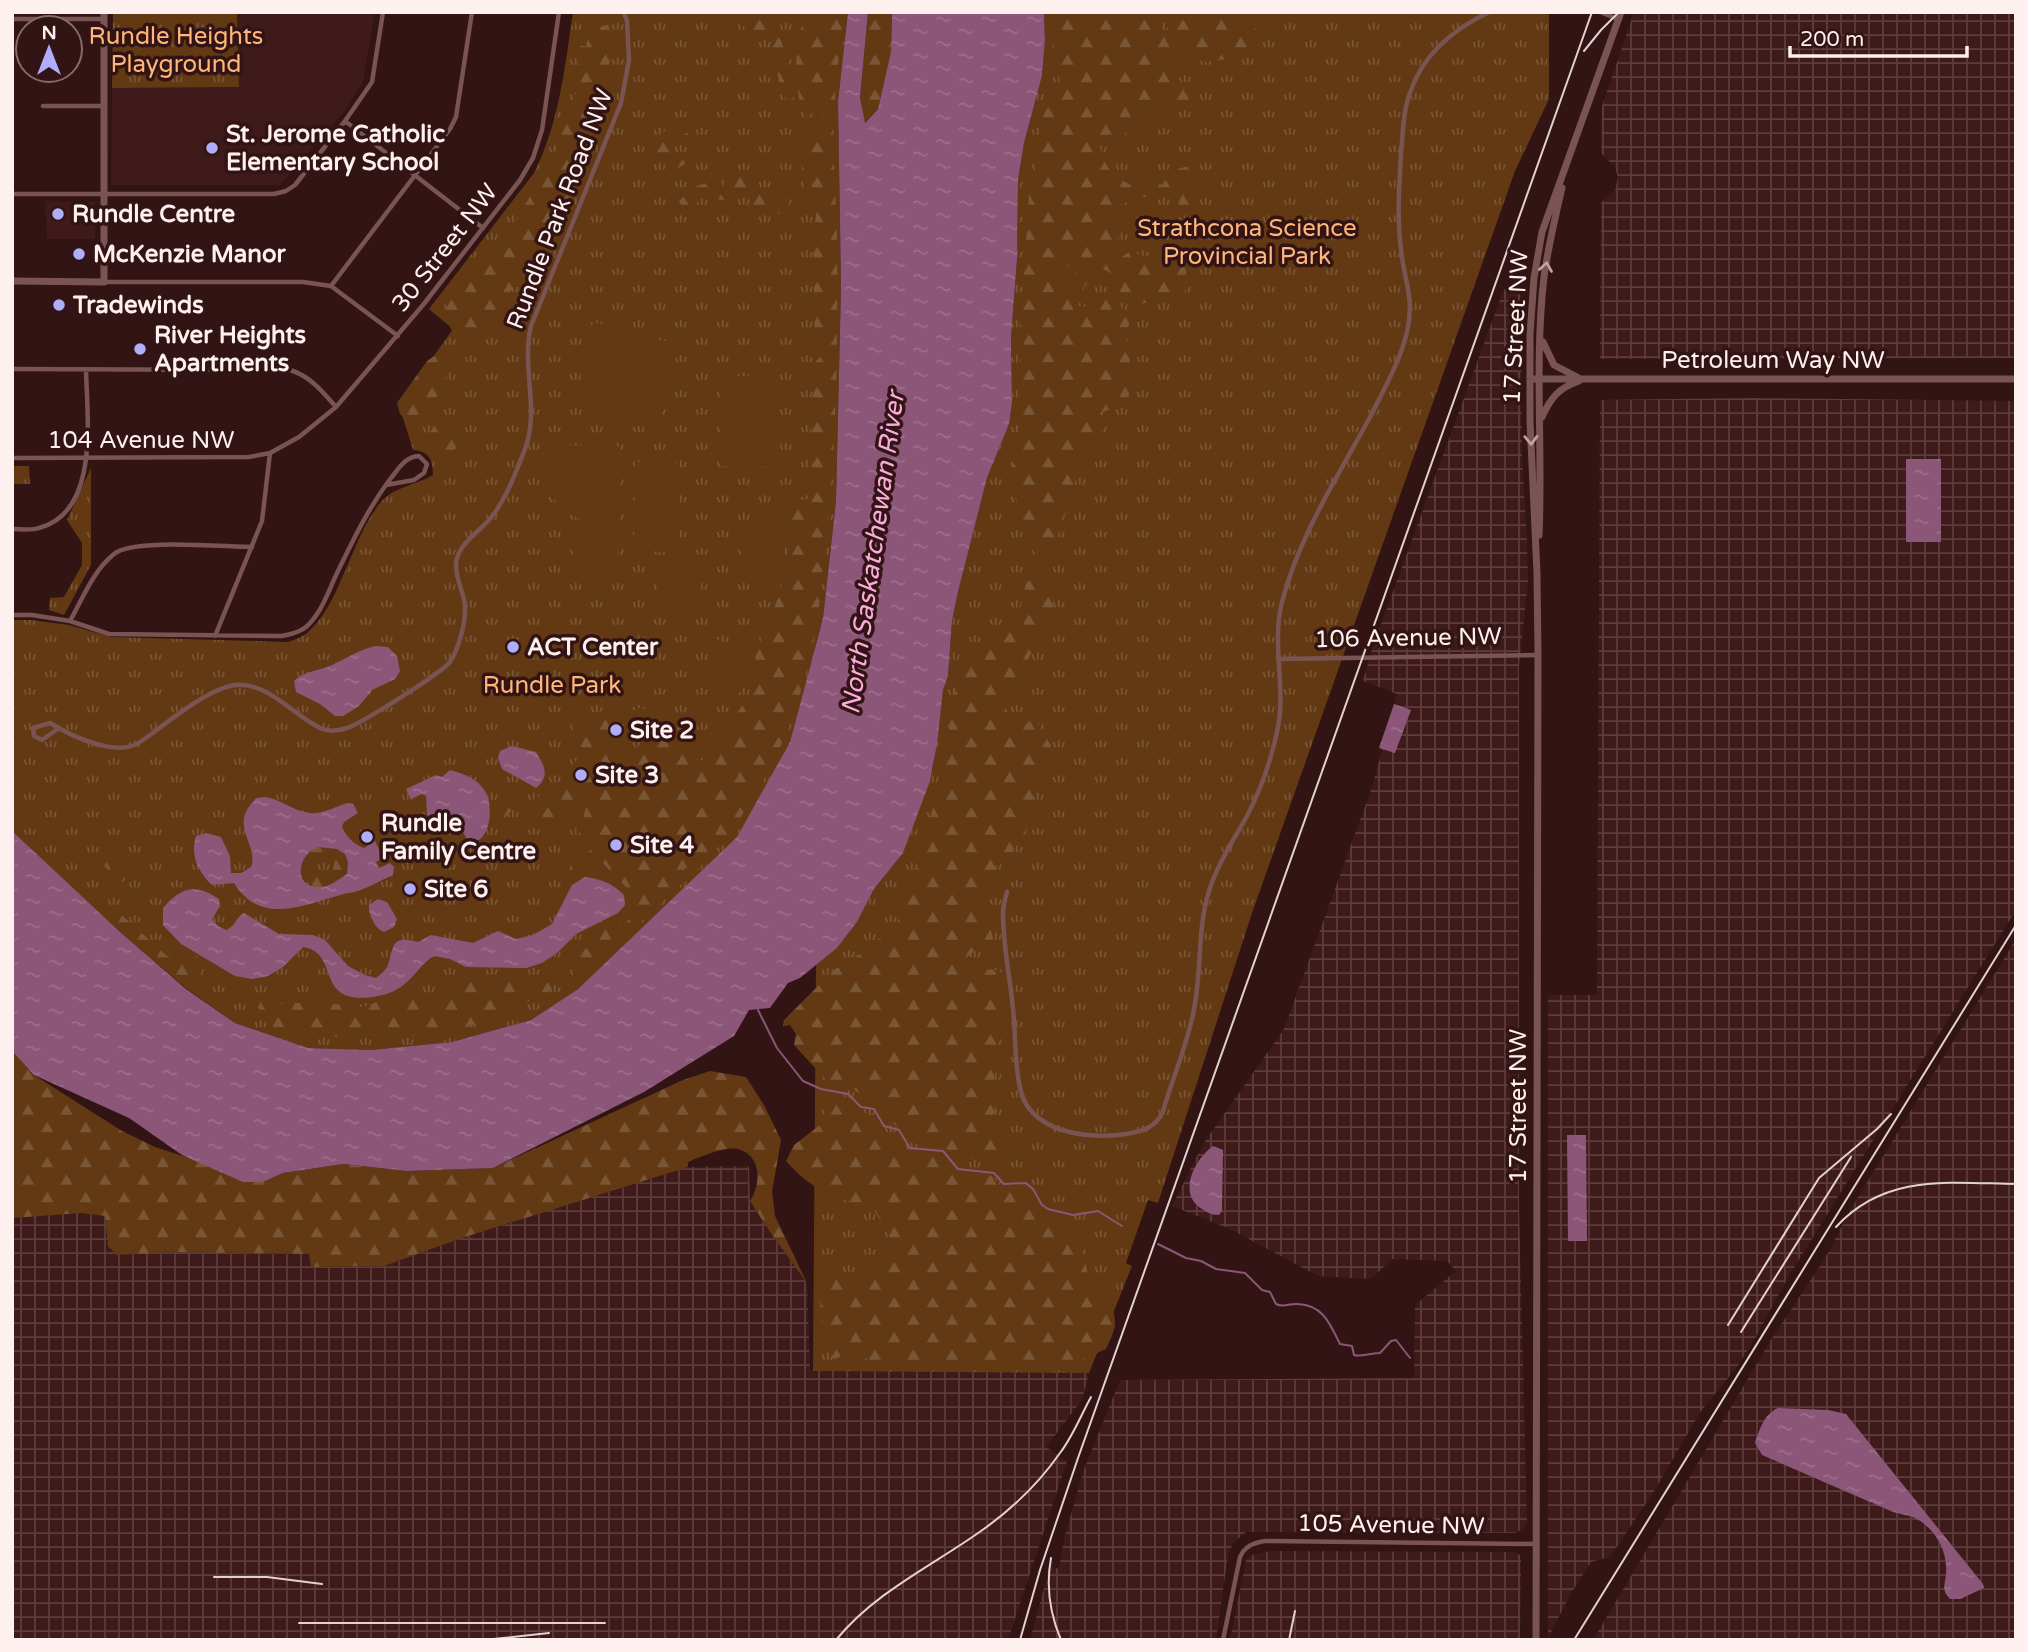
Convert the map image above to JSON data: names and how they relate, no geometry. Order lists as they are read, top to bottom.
{
  "streets": {
    "main road": ["17 Street NW", "Petroleum Way NW"],
    "street": [
      "Rundle Park Road NW",
      "30 Street NW",
      "104 Avenue NW",
      "106 Avenue NW",
      "105 Avenue NW"
    ]
  },
  "crossings": [
    ["30 Street NW", "104 Avenue NW"],
    ["17 Street NW", "Petroleum Way NW"],
    ["17 Street NW", "106 Avenue NW"],
    ["17 Street NW", "105 Avenue NW"]
  ],
  "water": ["North Saskatchewan River"],
  "parks": ["Rundle Heights Playground", "Strathcona Science Provincial Park", "Rundle Park"],
  "places": [
    "St. Jerome Catholic Elementary School",
    "Rundle Centre",
    "McKenzie Manor",
    "Tradewinds",
    "River Heights Apartments",
    "ACT Center",
    "Site 2",
    "Site 3",
    "Rundle Family Centre",
    "Site 4",
    "Site 6"
  ],
  "scale_bar": "200 m",
  "north": "top"
}
